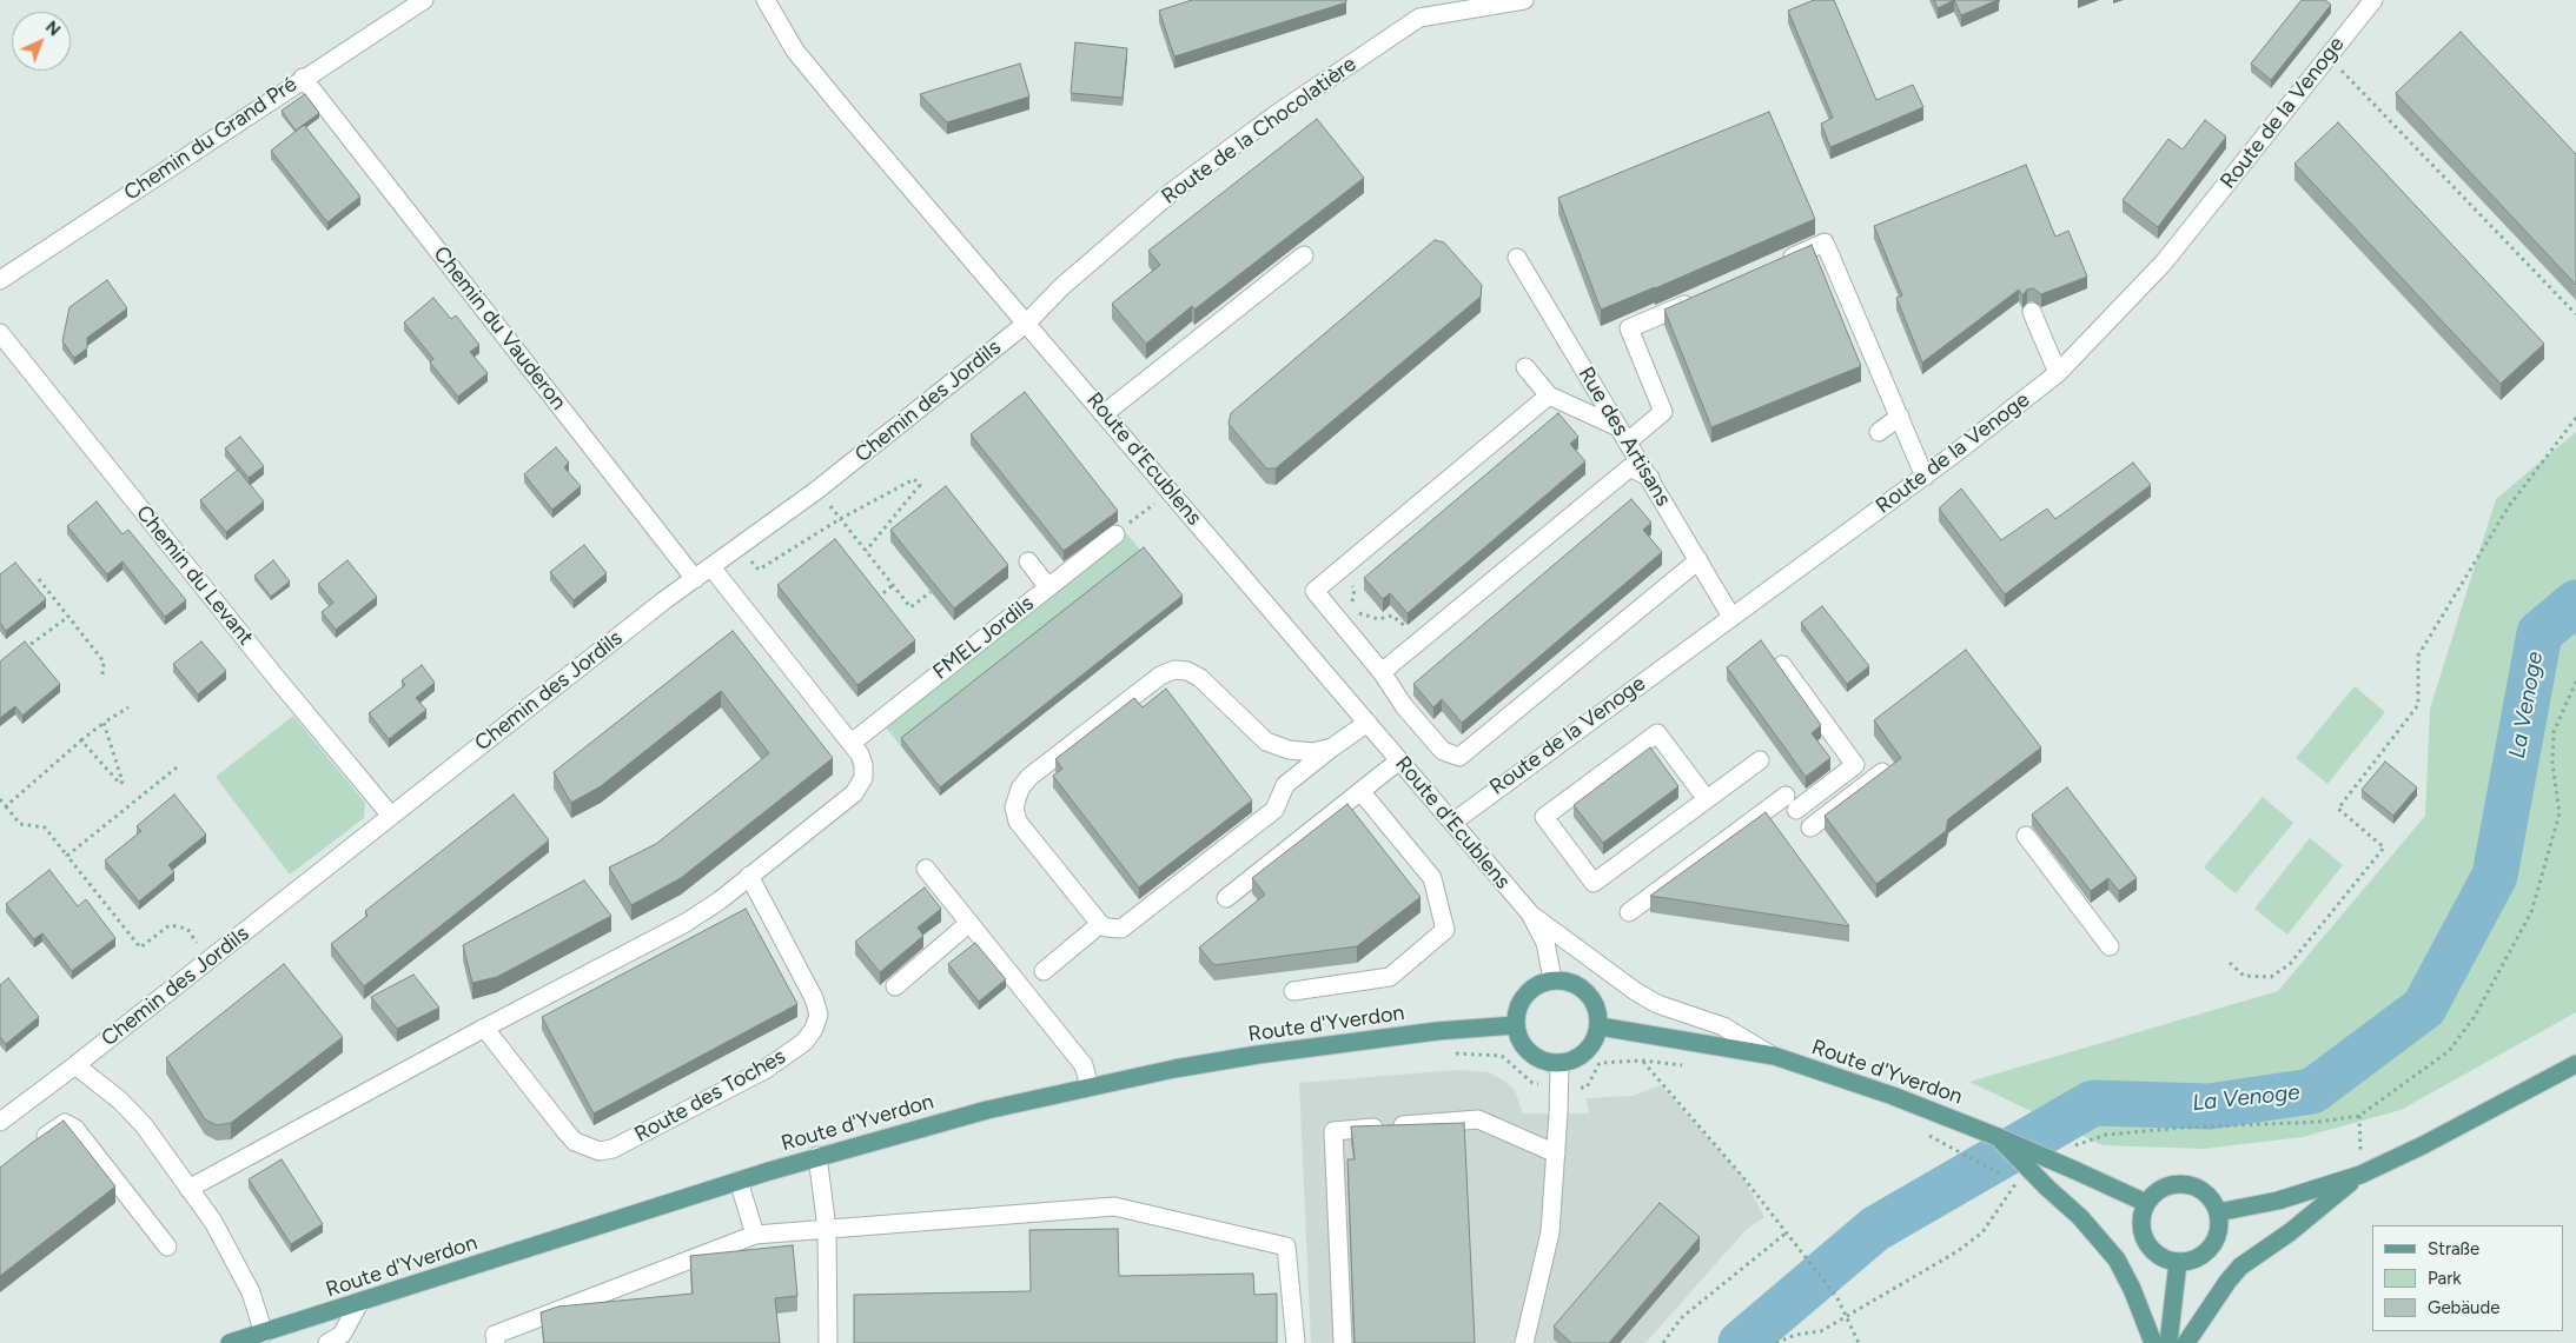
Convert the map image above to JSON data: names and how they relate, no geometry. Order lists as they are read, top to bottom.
{
  "streets": {
    "main road": ["Route d'Yverdon"],
    "street": [
      "Route de la Venoge",
      "Route de la Chocolatière",
      "Chemin du Grand Pré",
      "Chemin du Vauderon",
      "Chemin des Jordils",
      "Rue des Artisans",
      "Route d'Ecublens",
      "Chemin du Levant",
      "FMEL Jordils",
      "Route des Toches"
    ]
  },
  "crossings": [
    ["Route de la Venoge", "Rue des Artisans"],
    ["Route de la Venoge", "Route d'Ecublens"],
    ["Route de la Chocolatière", "Chemin des Jordils"],
    ["Route de la Chocolatière", "Route d'Ecublens"],
    ["Chemin du Grand Pré", "Chemin du Vauderon"],
    ["Chemin du Vauderon", "Chemin des Jordils"],
    ["Chemin des Jordils", "Route d'Ecublens"],
    ["Chemin des Jordils", "Chemin du Levant"],
    ["Route d'Ecublens", "Route d'Yverdon"]
  ],
  "water": ["La Venoge"],
  "legend": ["Straße", "Park", "Gebäude"],
  "north": "top right"
}
